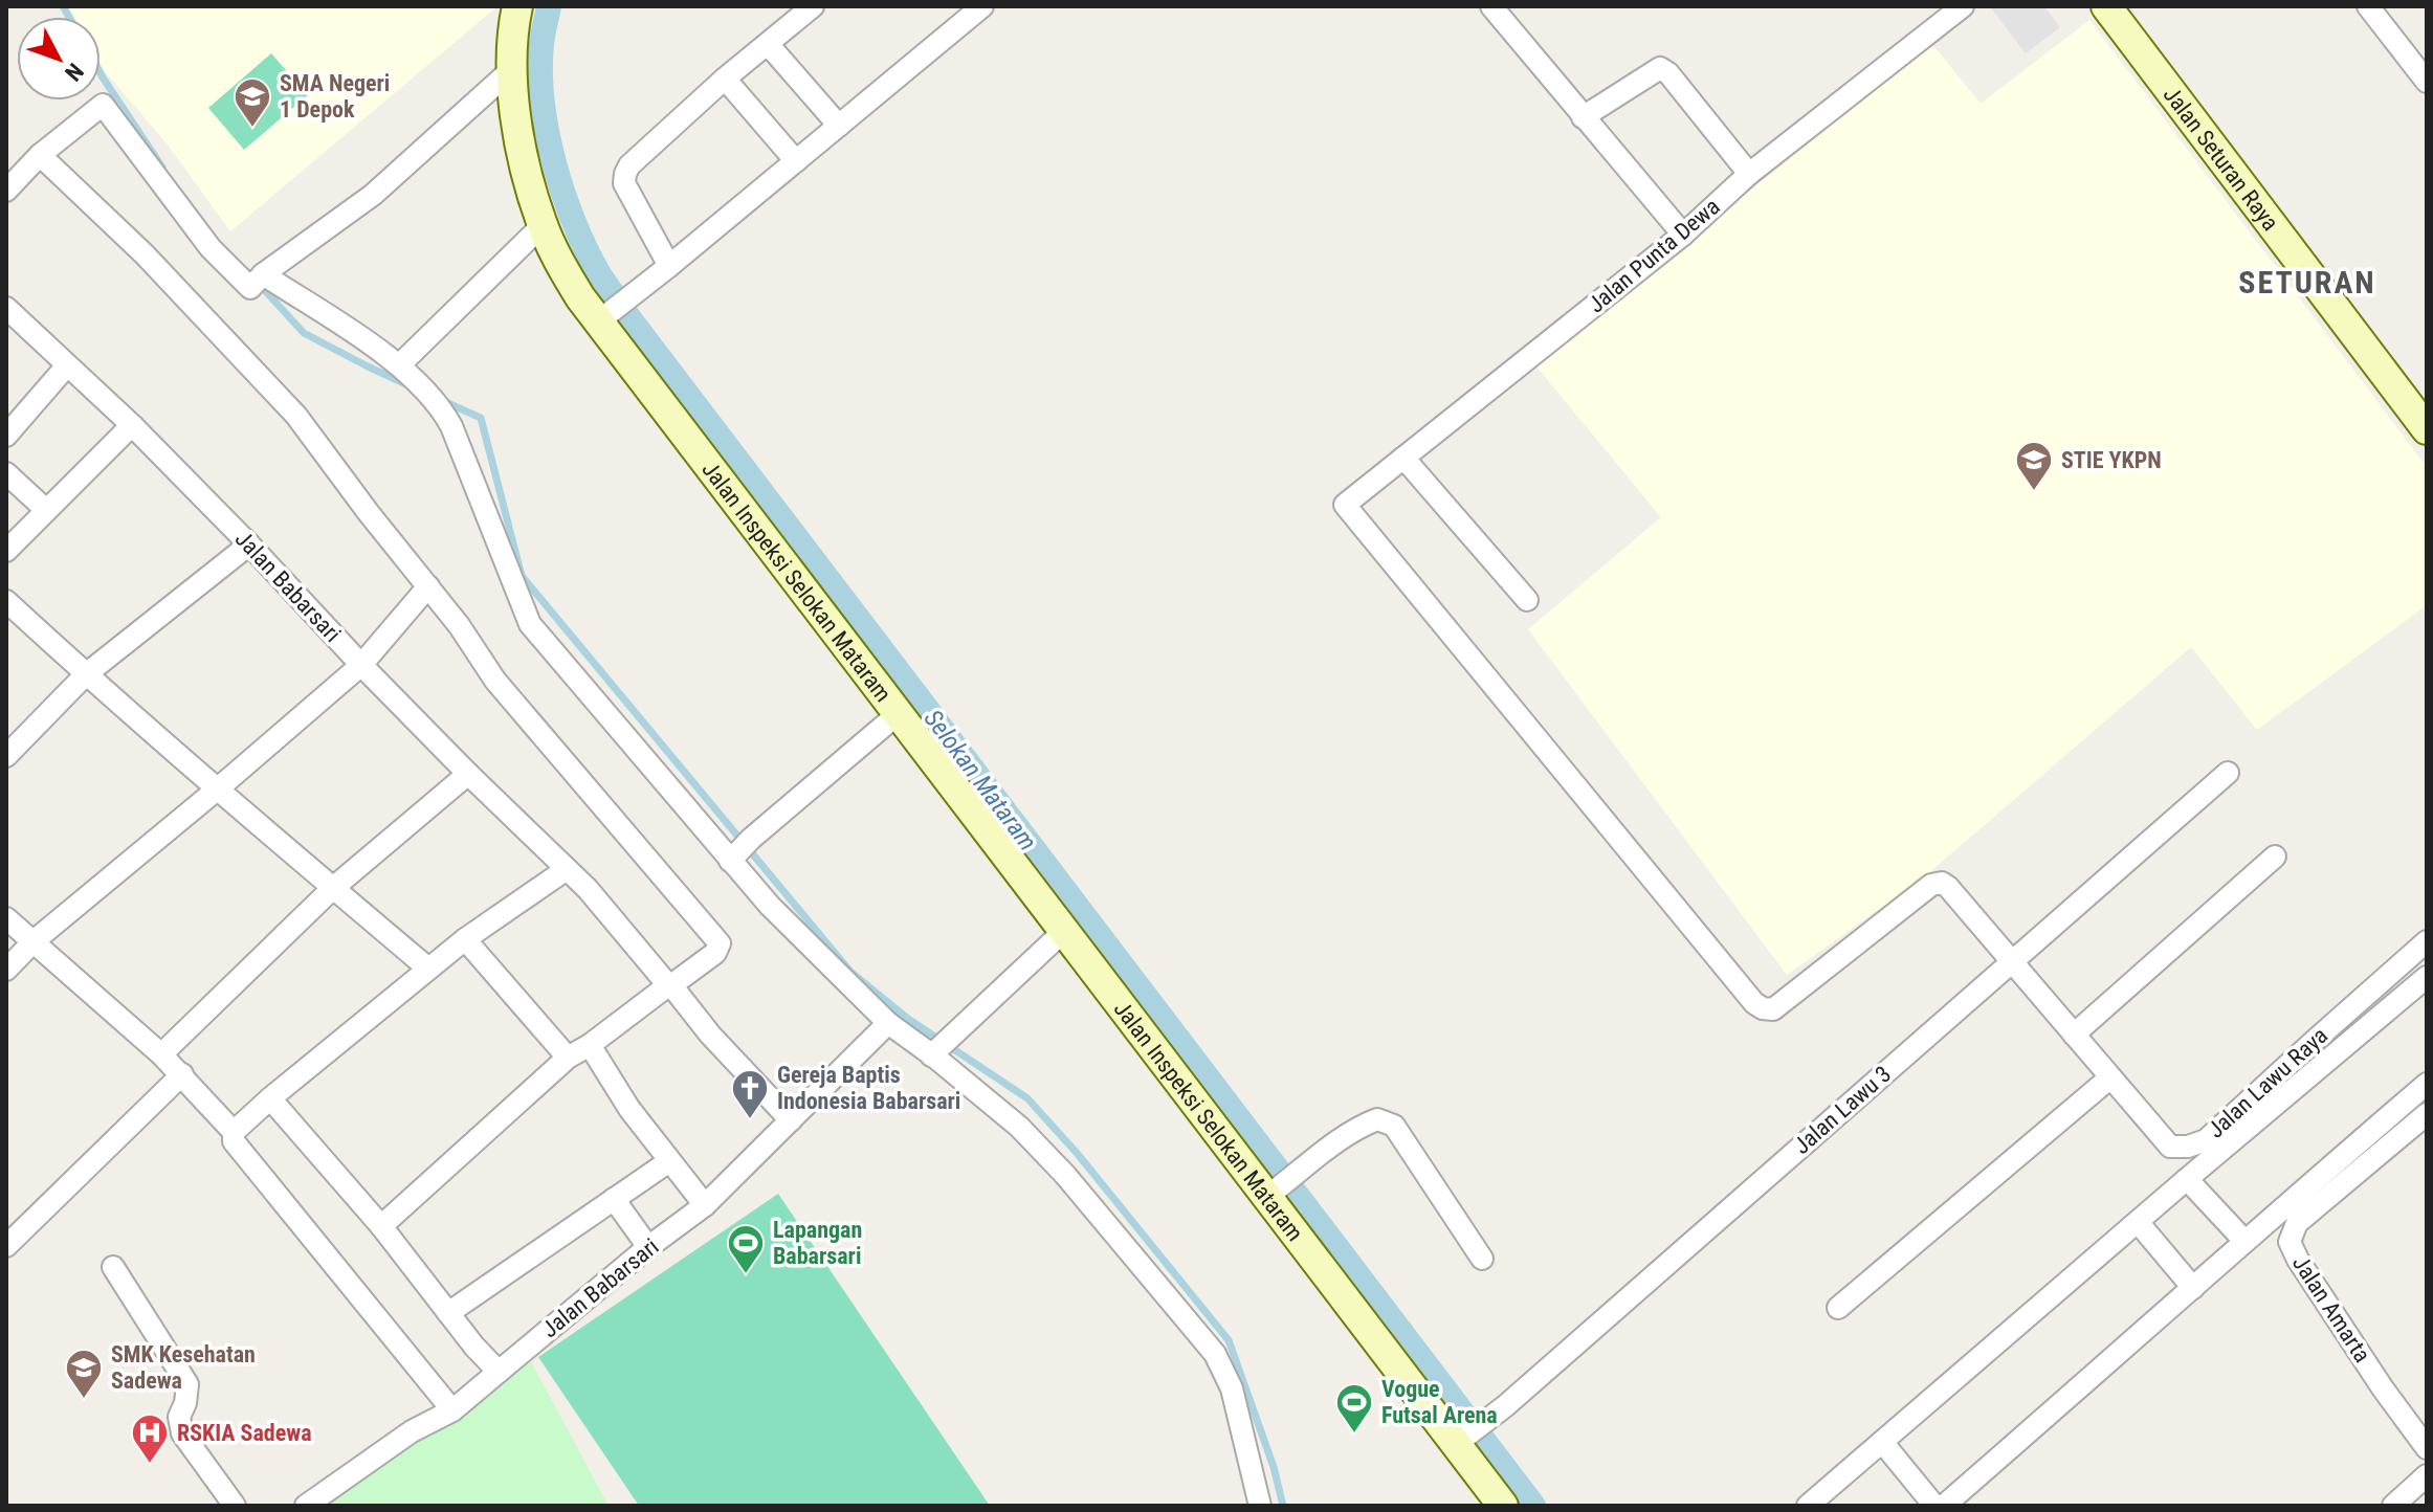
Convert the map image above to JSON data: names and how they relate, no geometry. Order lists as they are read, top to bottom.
{
  "streets": {
    "street": [
      "Jalan Seturan Raya",
      "Jalan Punta Dewa",
      "Jalan Inspeksi Selokan Mataram",
      "Jalan Babarsari",
      "Jalan Lawu Raya",
      "Jalan Lawu 3",
      "Jalan Amarta"
    ]
  },
  "crossings": [
    ["Jalan Punta Dewa", "Jalan Lawu Raya"],
    ["Jalan Inspeksi Selokan Mataram", "Jalan Lawu 3"],
    ["Jalan Lawu Raya", "Jalan Lawu 3"]
  ],
  "districts": ["SETURAN"],
  "water": ["Selokan Mataram"],
  "places": {
    "school or university": ["SMA Negeri 1 Depok", "STIE YKPN", "SMK Kesehatan Sadewa"],
    "church": ["Gereja Baptis Indonesia Babarsari"],
    "sports": ["Lapangan Babarsari", "Vogue Futsal Arena"],
    "hospital": ["RSKIA Sadewa"]
  },
  "north": "bottom right"
}
